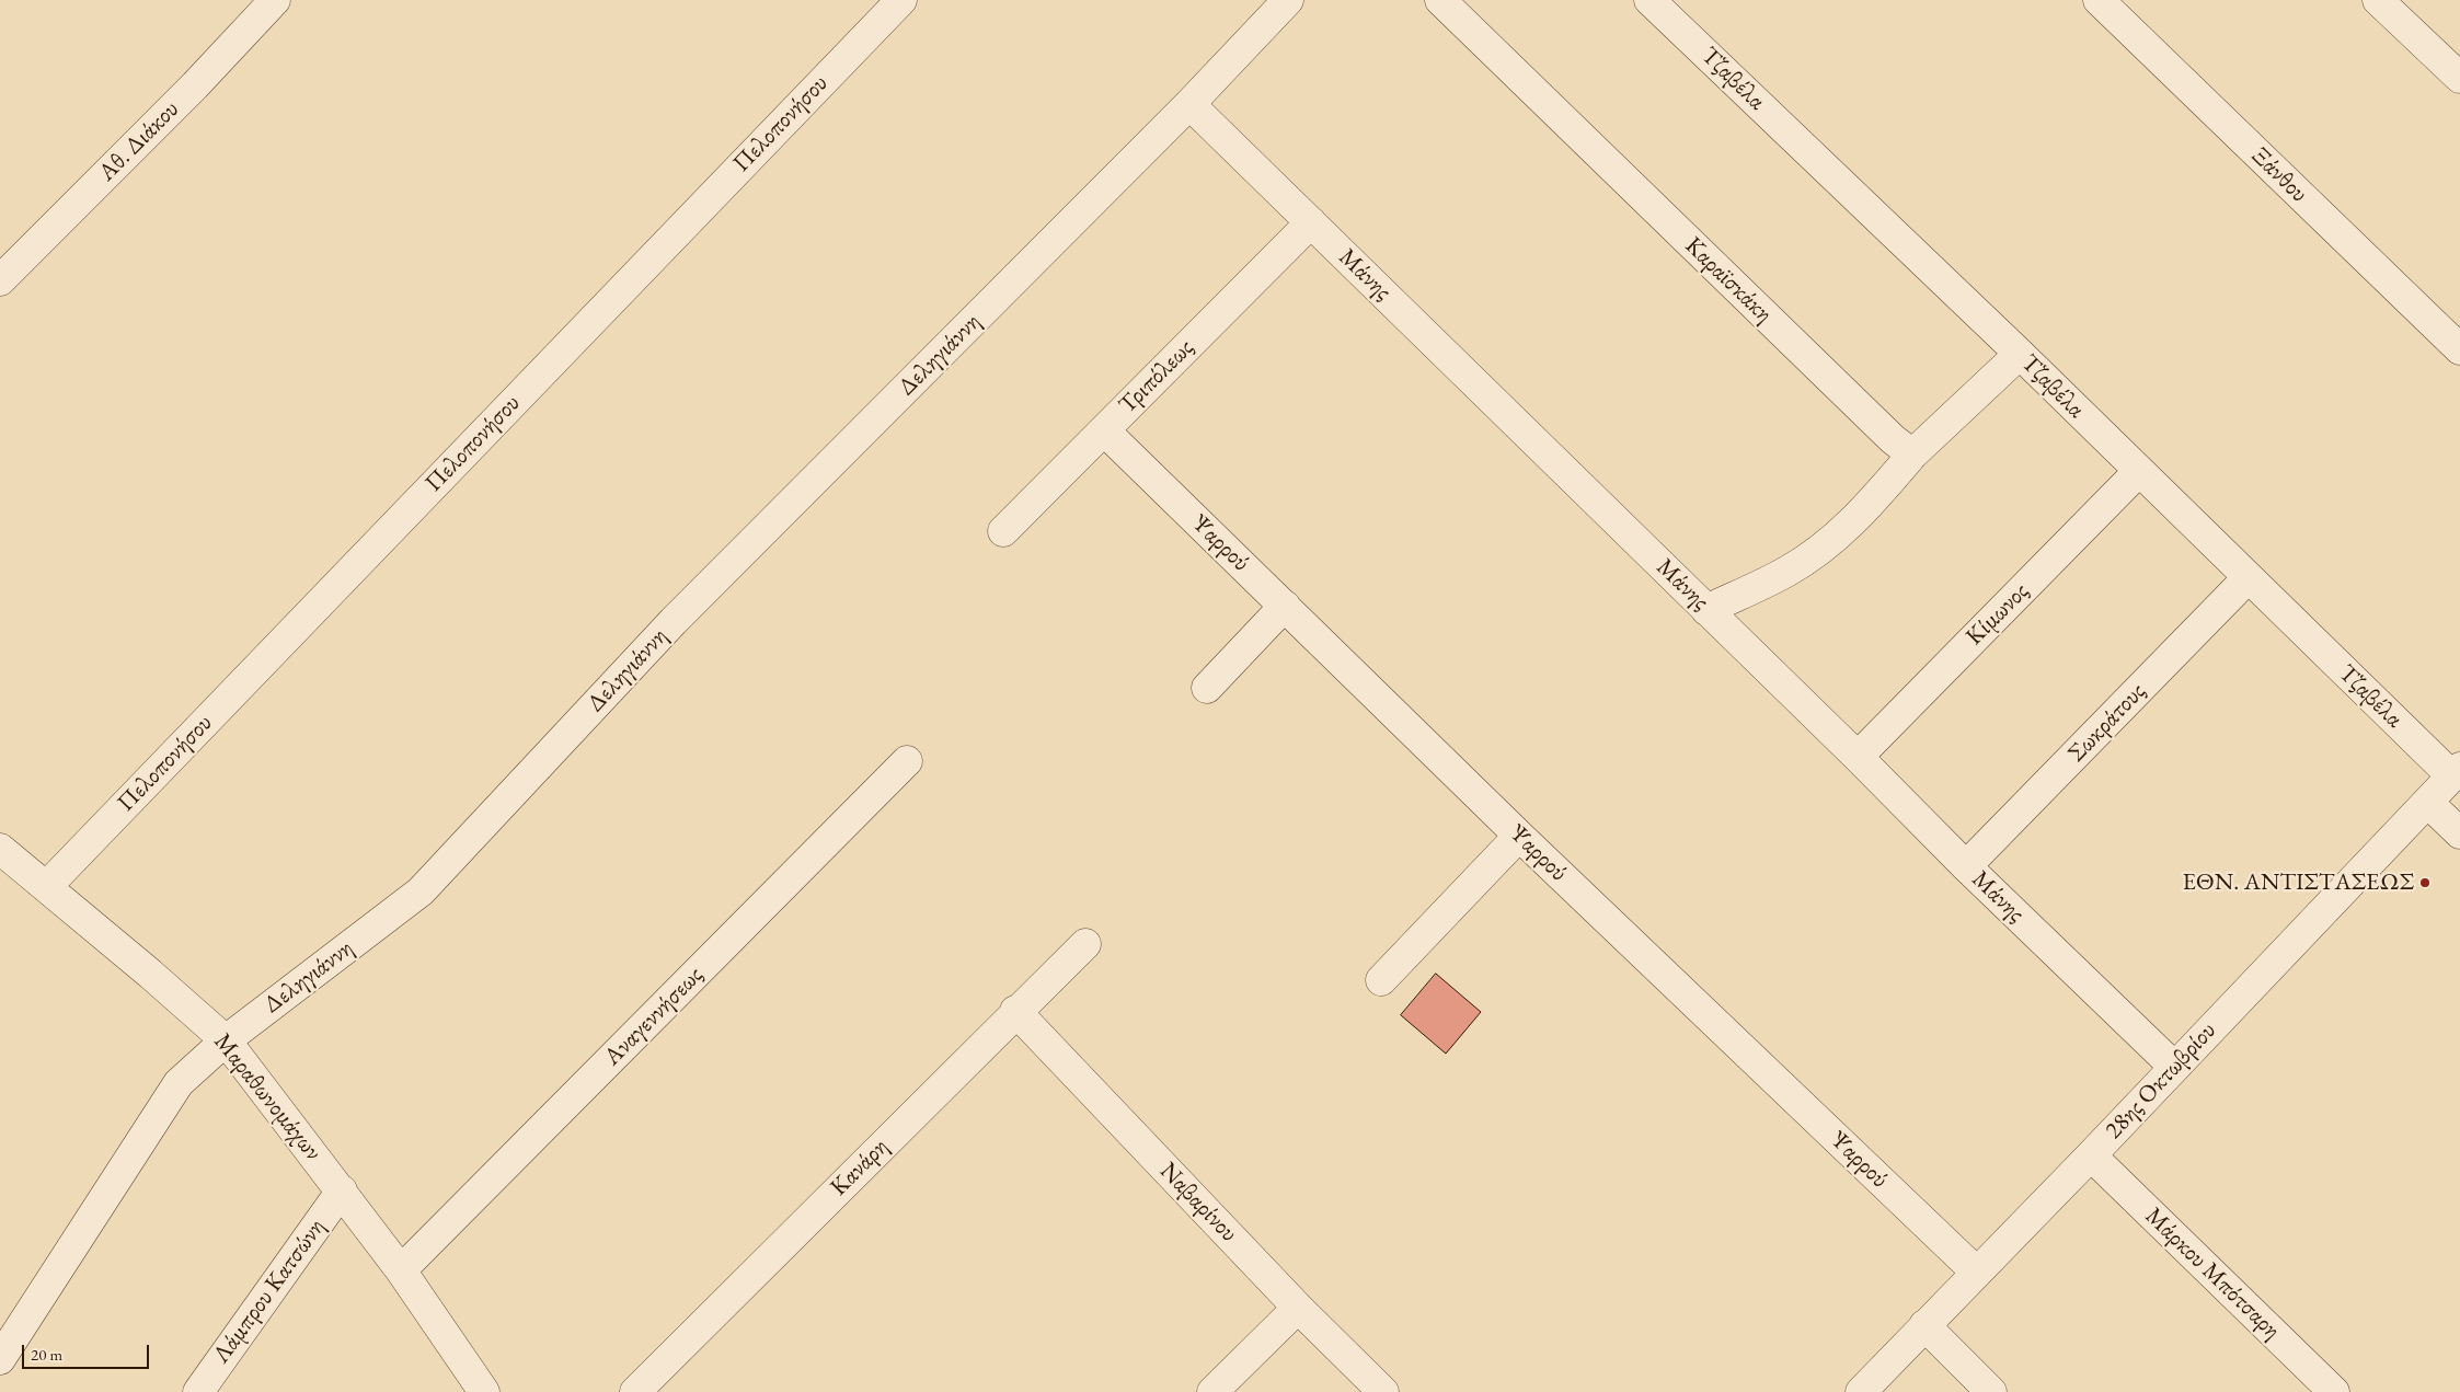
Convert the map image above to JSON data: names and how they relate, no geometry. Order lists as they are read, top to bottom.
{
  "streets": {
    "street": [
      "Τζαβέλα",
      "Πελοπονήσου",
      "Αθ. Διάκου",
      "Ξάνθου",
      "Μάνης",
      "Καραϊσκάκη",
      "Δεληγιάννη",
      "Τριπόλεως",
      "Ψαρρού",
      "Κίμωνος",
      "Σωκράτους",
      "Αναγεννήσεως",
      "28ης Οκτωβρίου",
      "Μαραθωνομάχων",
      "Κανάρη",
      "Ναβαρίνου",
      "Μάρκου Μπότσαρη",
      "Λάμπρου Κατσώνη"
    ]
  },
  "crossings": [
    ["Τζαβέλα", "Κίμωνος"],
    ["Τζαβέλα", "Σωκράτους"],
    ["Τζαβέλα", "28ης Οκτωβρίου"],
    ["Πελοπονήσου", "Μαραθωνομάχων"],
    ["Μάνης", "Δεληγιάννη"],
    ["Μάνης", "Τριπόλεως"],
    ["Μάνης", "Κίμωνος"],
    ["Μάνης", "Σωκράτους"],
    ["Μάνης", "28ης Οκτωβρίου"],
    ["Δεληγιάννη", "Μαραθωνομάχων"],
    ["Τριπόλεως", "Ψαρρού"],
    ["Ψαρρού", "28ης Οκτωβρίου"],
    ["Αναγεννήσεως", "Μαραθωνομάχων"],
    ["28ης Οκτωβρίου", "Μάρκου Μπότσαρη"],
    ["Μαραθωνομάχων", "Λάμπρου Κατσώνη"],
    ["Κανάρη", "Ναβαρίνου"]
  ],
  "places": ["ΕΘΝ. ΑΝΤΙΣΤΑΣΕΩΣ"],
  "scale_bar": "20 m"
}
